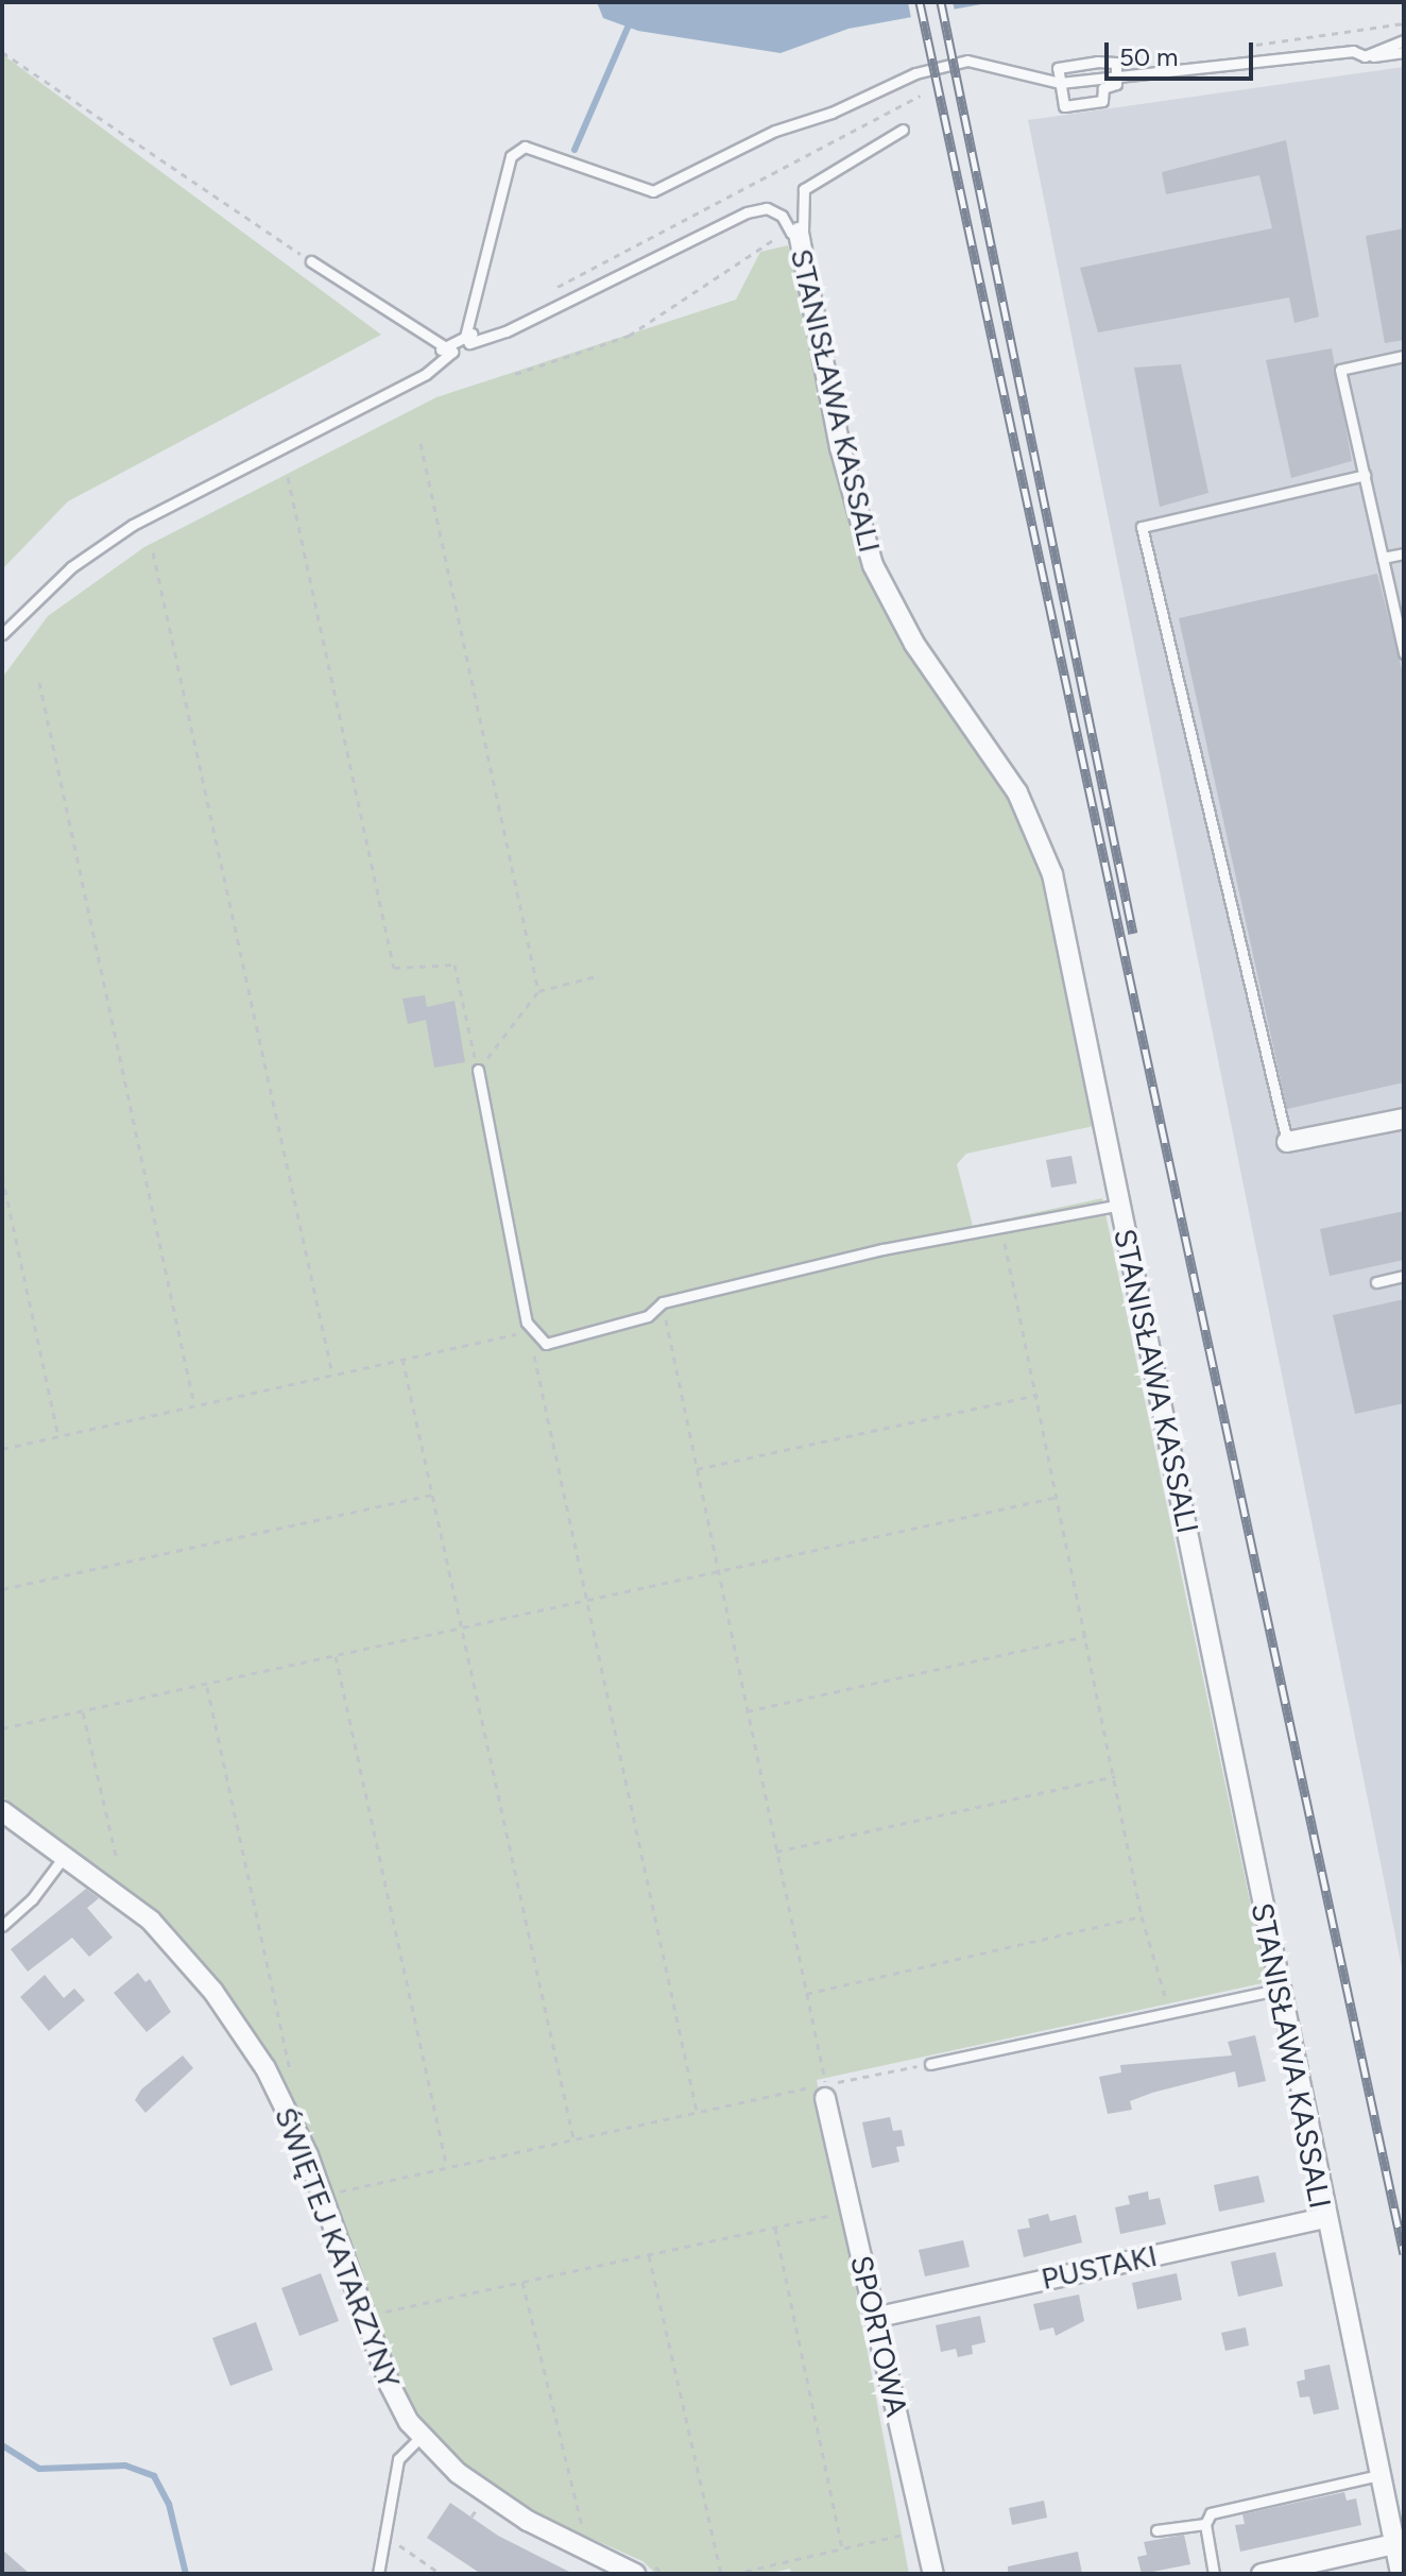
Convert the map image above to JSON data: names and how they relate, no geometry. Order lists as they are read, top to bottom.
{
  "streets": {
    "street": [
      "STANISŁAWA KASSALI",
      "ŚWIĘTEJ KATARZYNY",
      "PUSTAKI",
      "SPORTOWA"
    ]
  },
  "crossings": [
    ["STANISŁAWA KASSALI", "PUSTAKI"],
    ["PUSTAKI", "SPORTOWA"]
  ],
  "scale_bar": "50 m"
}
